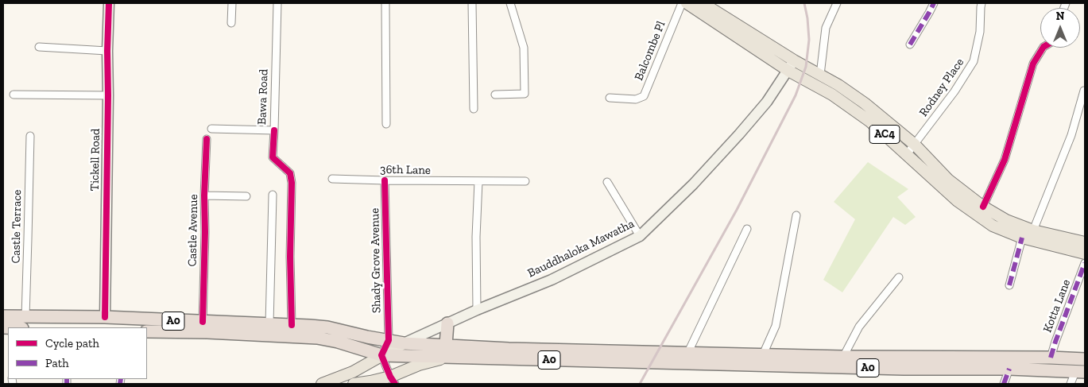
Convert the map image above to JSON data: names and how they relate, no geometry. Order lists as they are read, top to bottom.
{
  "streets": {
    "highway": ["A0"],
    "main road": ["AC4", "Tickell Road", "Bauddhaloka Mawatha"],
    "street": [
      "Balcombe Pl",
      "Rodney Place",
      "Bawa Road",
      "36th Lane",
      "Castle Terrace",
      "Castle Avenue",
      "Shady Grove Avenue",
      "Kotta Lane"
    ]
  },
  "crossings": [
    ["Rodney Place", "AC4"],
    ["AC4", "Bauddhaloka Mawatha"],
    ["Tickell Road", "A0"],
    ["36th Lane", "Shady Grove Avenue"],
    ["Castle Terrace", "A0"],
    ["Castle Avenue", "A0"],
    ["Bauddhaloka Mawatha", "A0"],
    ["Shady Grove Avenue", "A0"],
    ["Kotta Lane", "A0"]
  ],
  "legend": ["Cycle path", "Path"],
  "north": "top"
}
